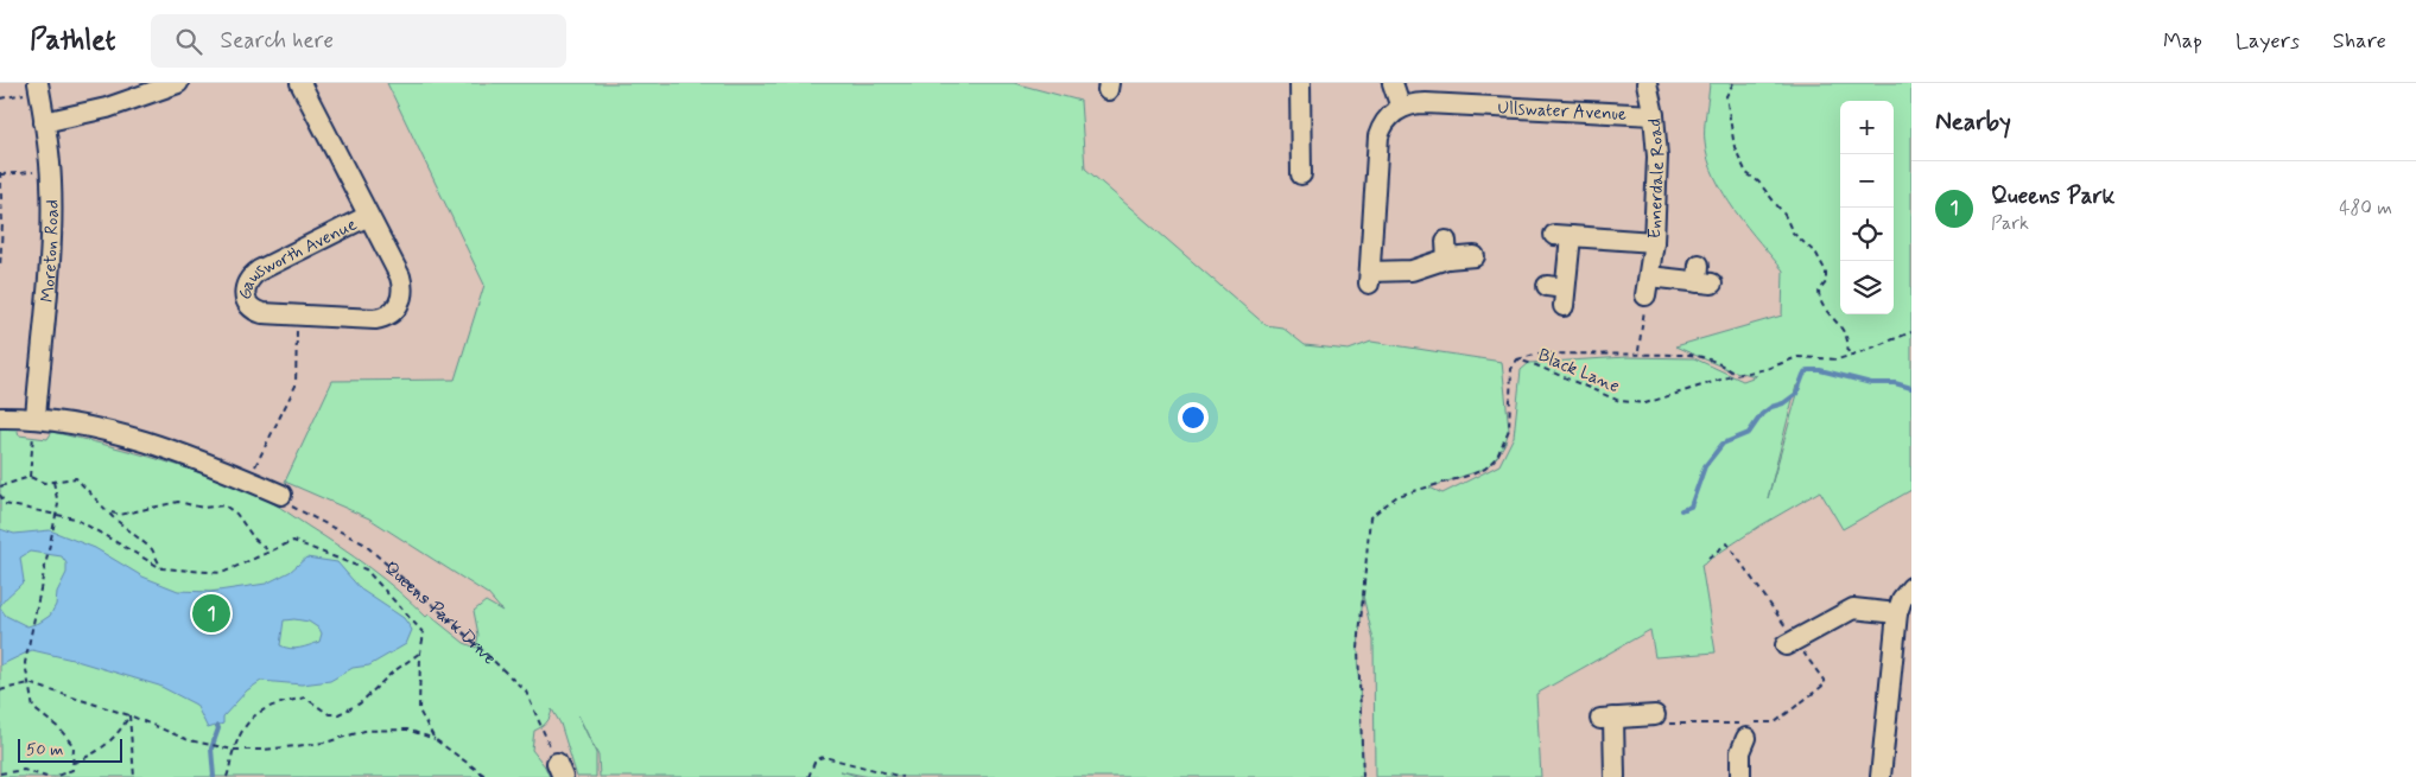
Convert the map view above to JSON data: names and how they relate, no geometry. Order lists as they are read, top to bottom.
{
  "streets": {
    "street": [
      "Ullswater Avenue",
      "Ennerdale Road",
      "Moreton Road",
      "Gawsworth Avenue"
    ],
    "path": ["Black Lane", "Queens Park Drive"]
  },
  "crossings": [
    ["Ullswater Avenue", "Ennerdale Road"]
  ],
  "scale_bar": "50 m",
  "page": {
    "header": "Pathlet",
    "search": "Search here",
    "nav": ["Map", "Layers", "Share"],
    "heading": "Nearby",
    "map_buttons": ["+", "−"],
    "list": [
      {
        "mark": "1",
        "name": "Queens Park",
        "note": "Park",
        "value": "480 m"
      }
    ],
    "pins": "1",
    "scale": "50 m"
  }
}
